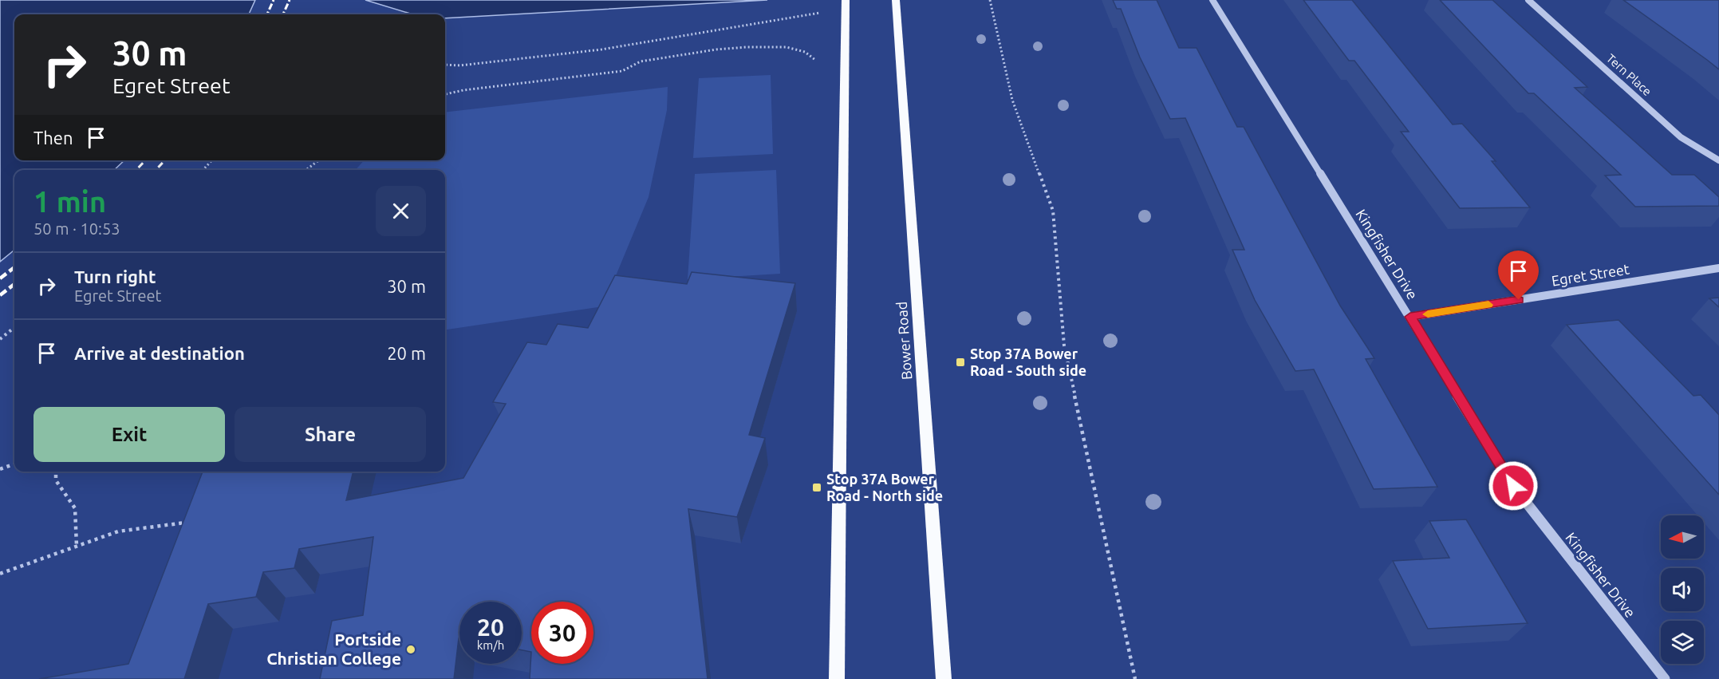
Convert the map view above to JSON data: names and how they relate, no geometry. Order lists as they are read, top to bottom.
{
  "streets": {
    "main road": ["Bower Road"],
    "street": ["Tern Place", "Kingfisher Drive", "Egret Street"]
  },
  "crossings": [
    ["Kingfisher Drive", "Egret Street"]
  ],
  "places": {
    "transit": ["Stop 37A Bower Road - South side", "Stop 37A Bower Road - North side"],
    "other": ["Portside Christian College"]
  },
  "north": "left",
  "page": {
    "turn": ["30 m", "Egret Street"],
    "then": "Then",
    "heading": ["1 min", "50 m · 10:53"],
    "list": [
      {
        "name": "Turn right",
        "note": "Egret Street",
        "value": "30 m"
      },
      {
        "name": "Arrive at destination",
        "value": "20 m"
      }
    ],
    "buttons": ["Exit", "Share"],
    "speed": "20 km/h",
    "limit": "30"
  }
}
